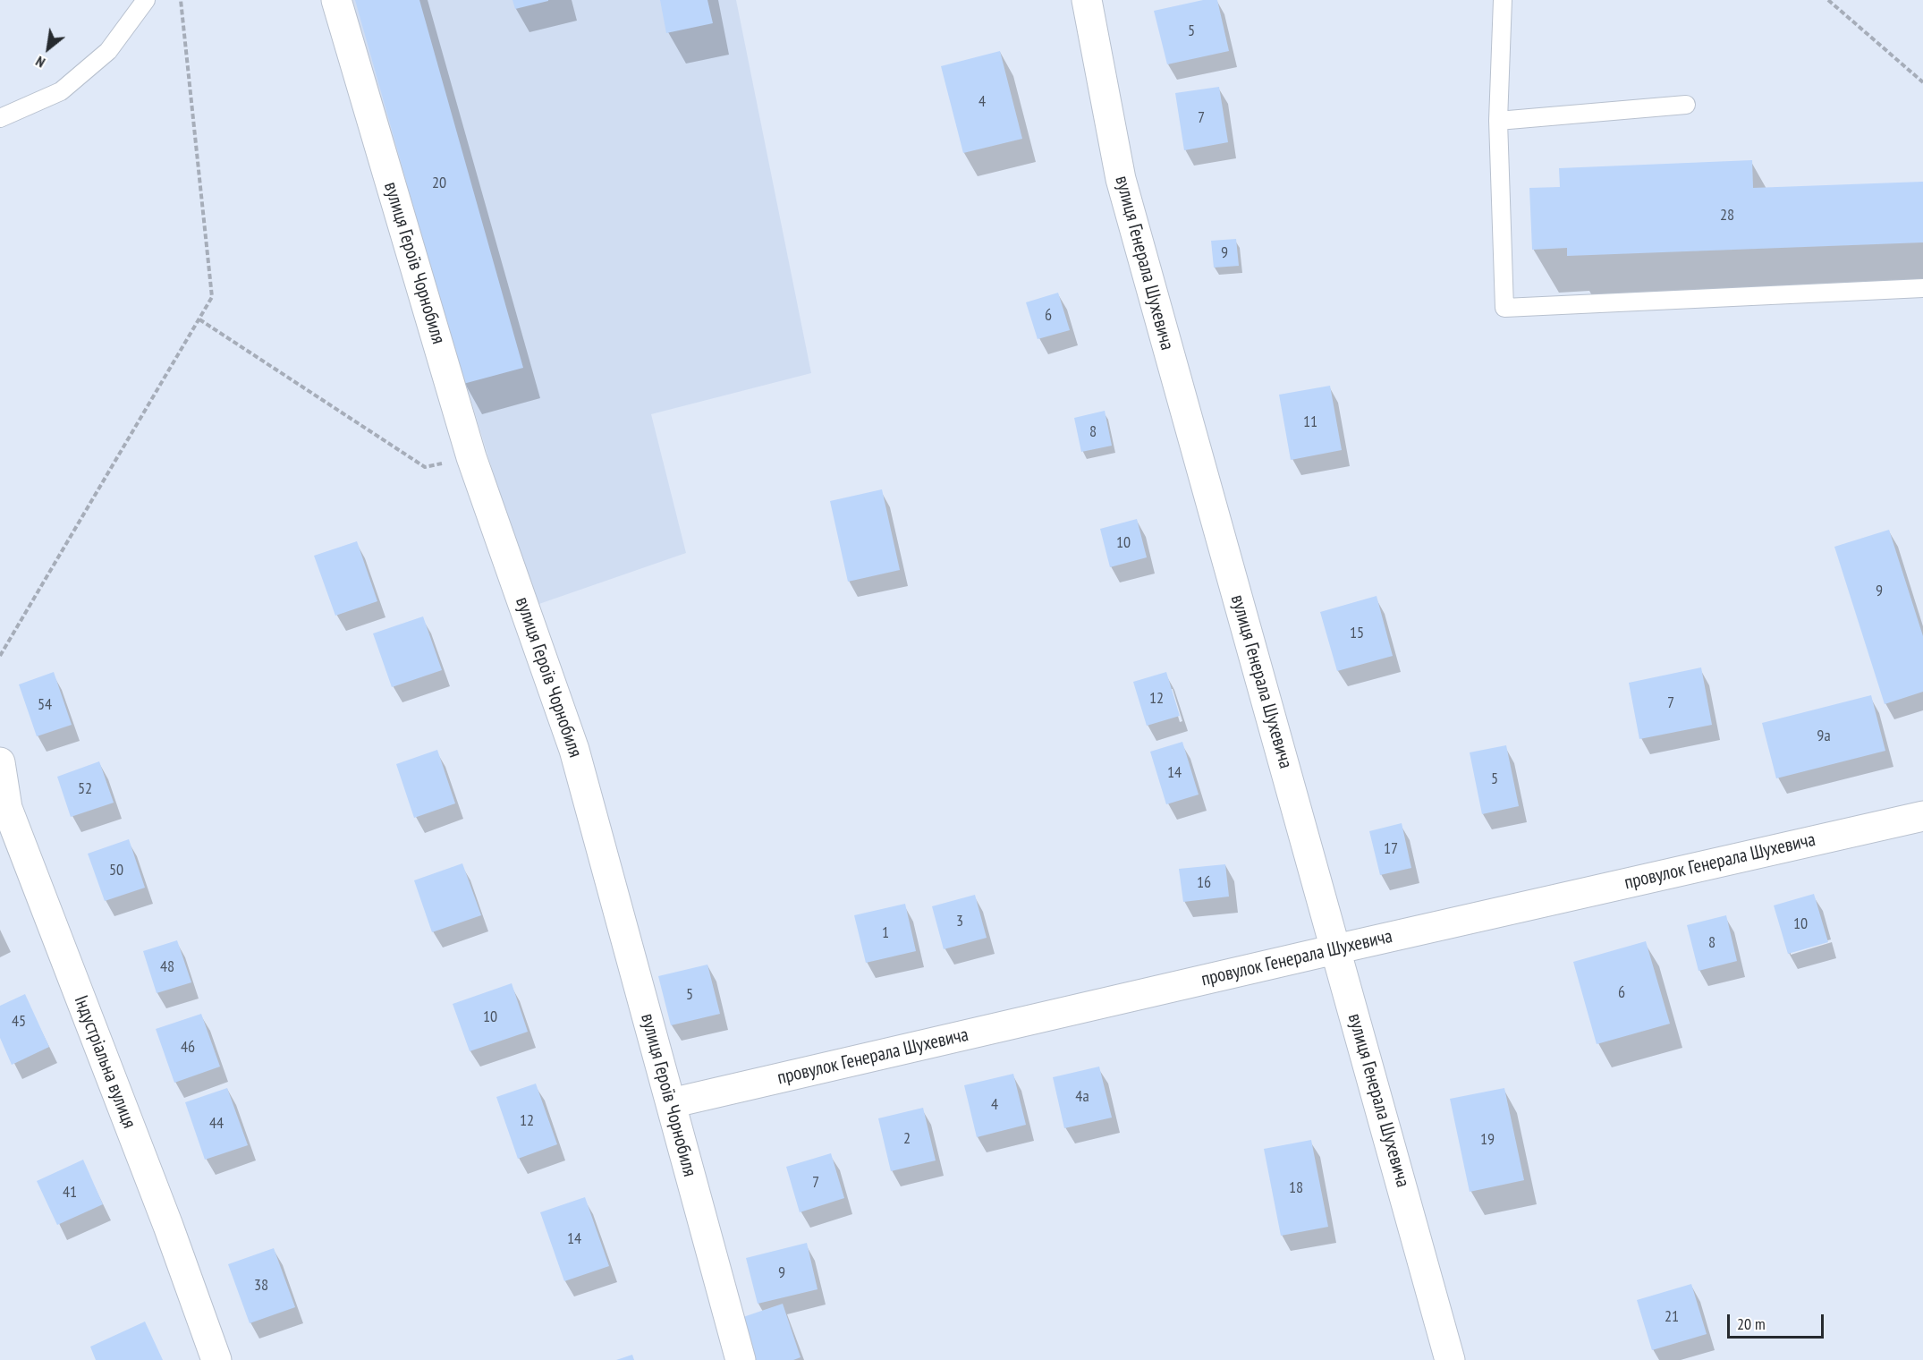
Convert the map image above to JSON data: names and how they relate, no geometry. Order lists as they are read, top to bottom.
{
  "streets": {
    "street": [
      "вулиця Героїв Чорнобиля",
      "вулиця Генерала Шухевича",
      "провулок Генерала Шухевича",
      "Індустріальна вулиця"
    ]
  },
  "crossings": [
    ["вулиця Героїв Чорнобиля", "провулок Генерала Шухевича"],
    ["вулиця Генерала Шухевича", "провулок Генерала Шухевича"]
  ],
  "house_numbers": [
    "5",
    "4",
    "7",
    "20",
    "28",
    "9",
    "6",
    "11",
    "8",
    "10",
    "9",
    "15",
    "12",
    "7",
    "54",
    "9а",
    "14",
    "5",
    "52",
    "17",
    "50",
    "16",
    "3",
    "10",
    "1",
    "8",
    "48",
    "6",
    "5",
    "10",
    "45",
    "46",
    "4а",
    "4",
    "12",
    "44",
    "2",
    "19",
    "7",
    "18",
    "41",
    "14",
    "9",
    "38",
    "21"
  ],
  "scale_bar": "20 m",
  "north": "bottom left"
}
